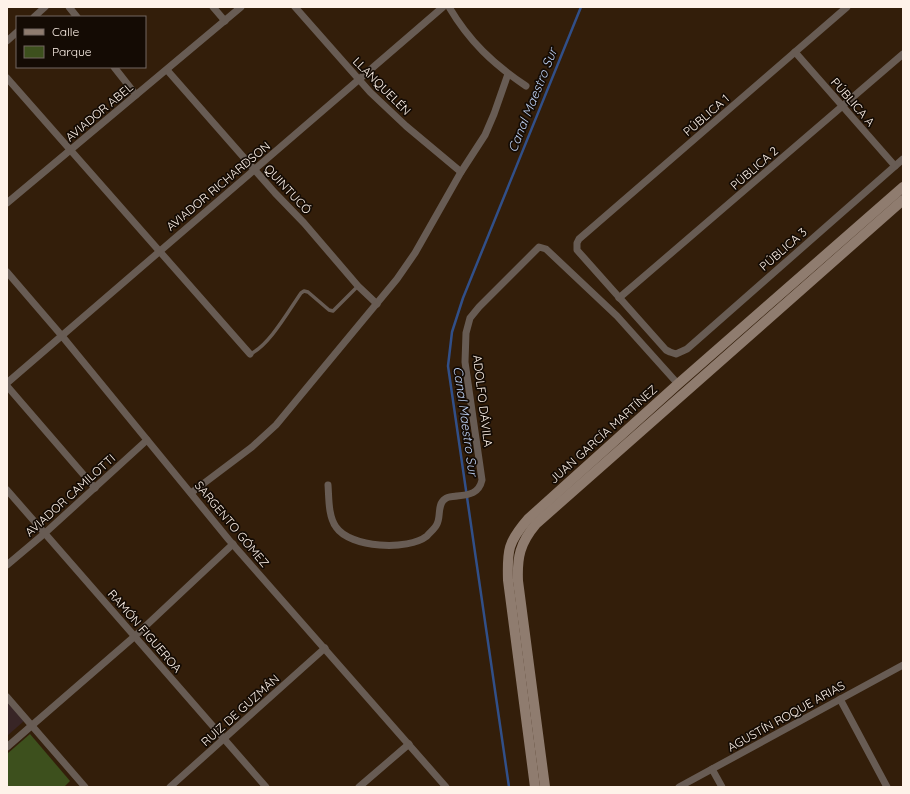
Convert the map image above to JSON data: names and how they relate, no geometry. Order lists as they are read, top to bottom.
{
  "streets": {
    "main road": ["JUAN GARCÍA MARTÍNEZ"],
    "street": [
      "LLANQUELÉN",
      "PÚBLICA A",
      "AVIADOR ABEL",
      "PÚBLICA 1",
      "PÚBLICA 2",
      "AVIADOR RICHARDSON",
      "QUINTUCÓ",
      "PÚBLICA 3",
      "ADOLFO DÁVILA",
      "AVIADOR CAMILOTTI",
      "SARGENTO GÓMEZ",
      "RAMÓN FIGUEROA",
      "RUIZ DE GUZMÁN",
      "AGUSTÍN ROQUE ARIAS"
    ]
  },
  "crossings": [
    ["LLANQUELÉN", "AVIADOR RICHARDSON"],
    ["PÚBLICA A", "PÚBLICA 1"],
    ["PÚBLICA A", "PÚBLICA 2"],
    ["PÚBLICA A", "PÚBLICA 3"],
    ["AVIADOR ABEL", "QUINTUCÓ"],
    ["PÚBLICA 1", "PÚBLICA 2"],
    ["PÚBLICA 1", "PÚBLICA 3"],
    ["PÚBLICA 2", "PÚBLICA 3"],
    ["AVIADOR RICHARDSON", "QUINTUCÓ"],
    ["AVIADOR RICHARDSON", "SARGENTO GÓMEZ"],
    ["ADOLFO DÁVILA", "JUAN GARCÍA MARTÍNEZ"],
    ["AVIADOR CAMILOTTI", "SARGENTO GÓMEZ"],
    ["AVIADOR CAMILOTTI", "RAMÓN FIGUEROA"],
    ["SARGENTO GÓMEZ", "RUIZ DE GUZMÁN"],
    ["RAMÓN FIGUEROA", "RUIZ DE GUZMÁN"]
  ],
  "water": ["Canal Maestro Sur"],
  "legend": ["Calle", "Parque"]
}
